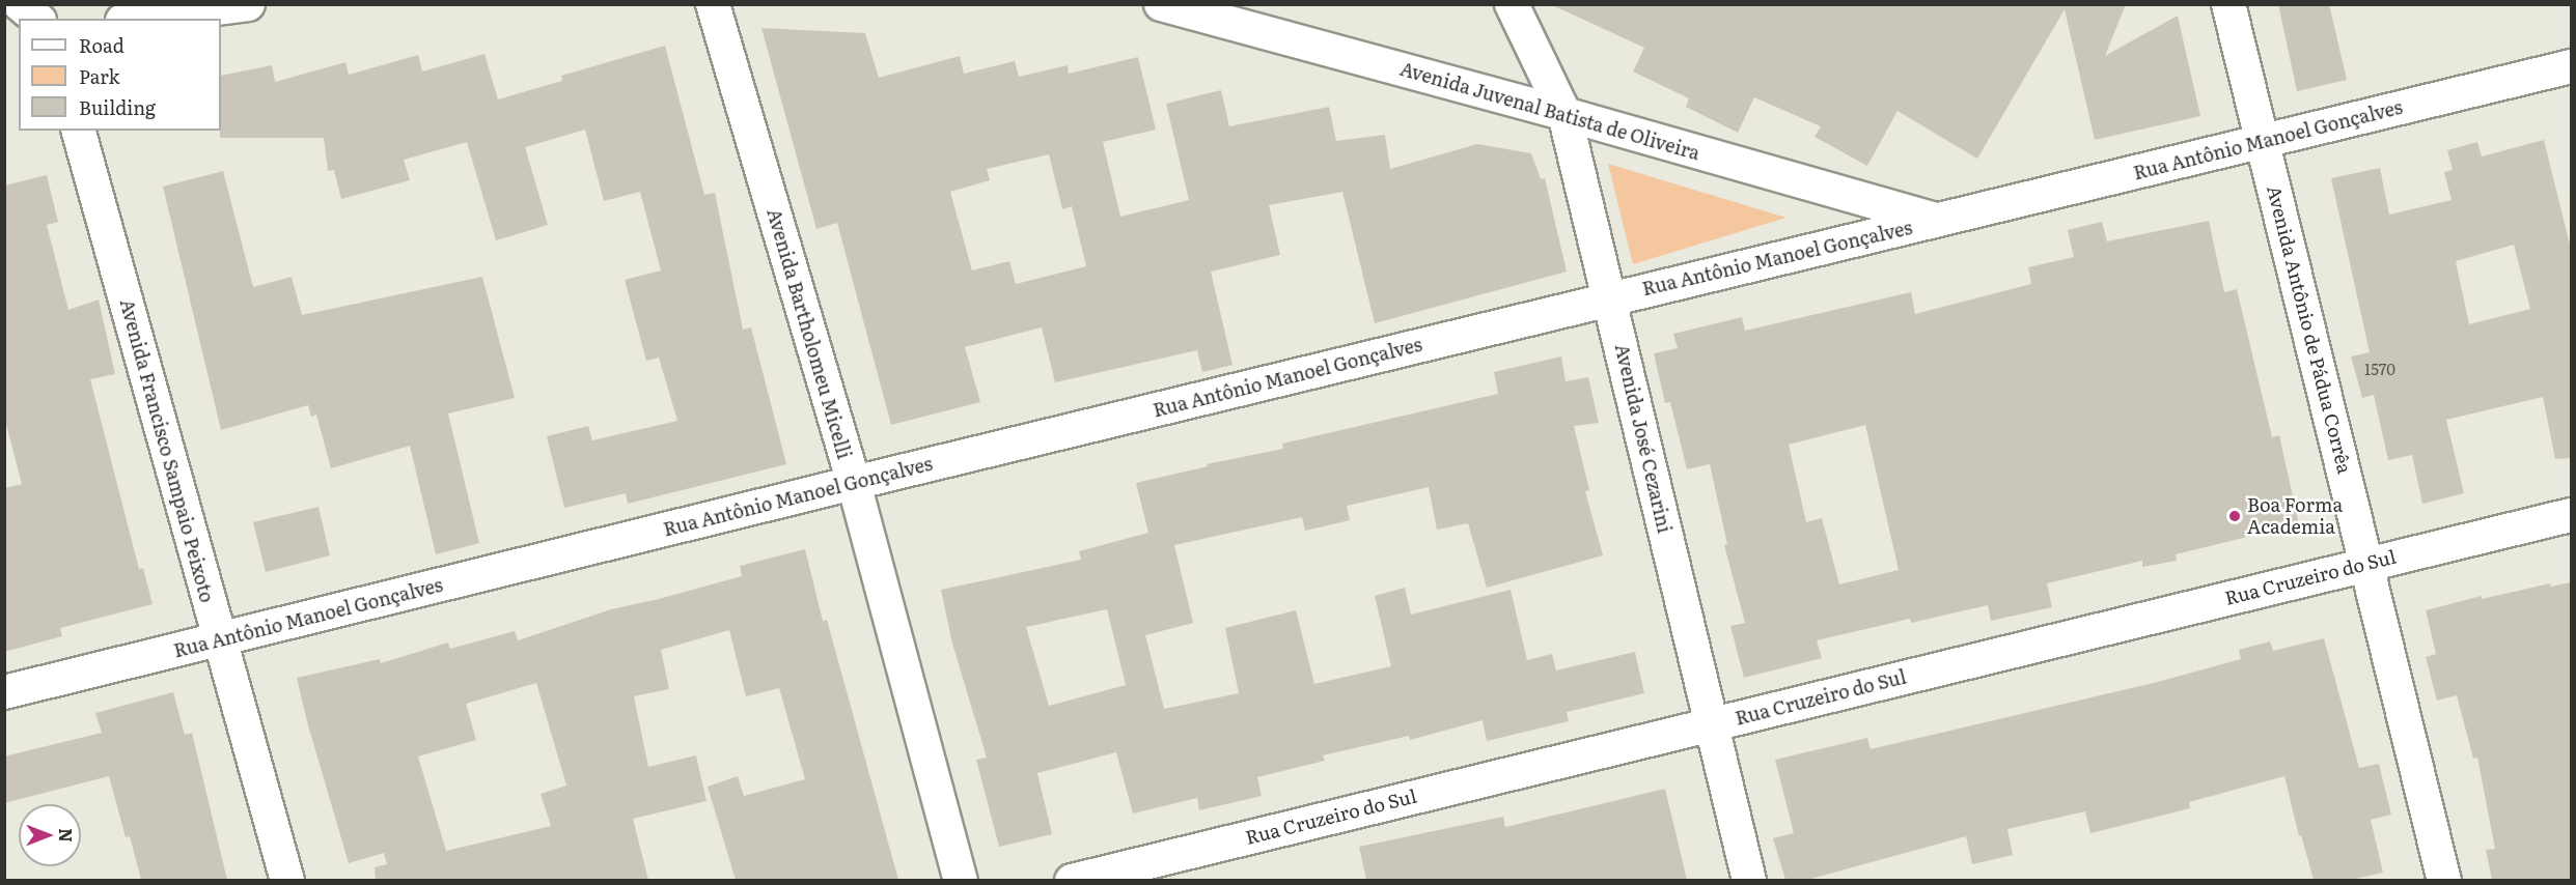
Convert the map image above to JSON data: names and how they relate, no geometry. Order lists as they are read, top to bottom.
{
  "streets": {
    "street": [
      "Avenida Juvenal Batista de Oliveira",
      "Rua Antônio Manoel Gonçalves",
      "Avenida Antônio de Pádua Corrêa",
      "Avenida Bartholomeu Micelli",
      "Avenida José Cezarini",
      "Avenida Francisco Sampaio Peixoto",
      "Rua Cruzeiro do Sul"
    ]
  },
  "crossings": [
    ["Avenida Juvenal Batista de Oliveira", "Rua Antônio Manoel Gonçalves"],
    ["Avenida Juvenal Batista de Oliveira", "Avenida José Cezarini"],
    ["Rua Antônio Manoel Gonçalves", "Avenida Antônio de Pádua Corrêa"],
    ["Rua Antônio Manoel Gonçalves", "Avenida Bartholomeu Micelli"],
    ["Rua Antônio Manoel Gonçalves", "Avenida José Cezarini"],
    ["Rua Antônio Manoel Gonçalves", "Avenida Francisco Sampaio Peixoto"],
    ["Avenida Antônio de Pádua Corrêa", "Rua Cruzeiro do Sul"],
    ["Avenida José Cezarini", "Rua Cruzeiro do Sul"]
  ],
  "places": ["Boa Forma Academia"],
  "house_numbers": ["1570"],
  "legend": ["Road", "Park", "Building"],
  "north": "right"
}
